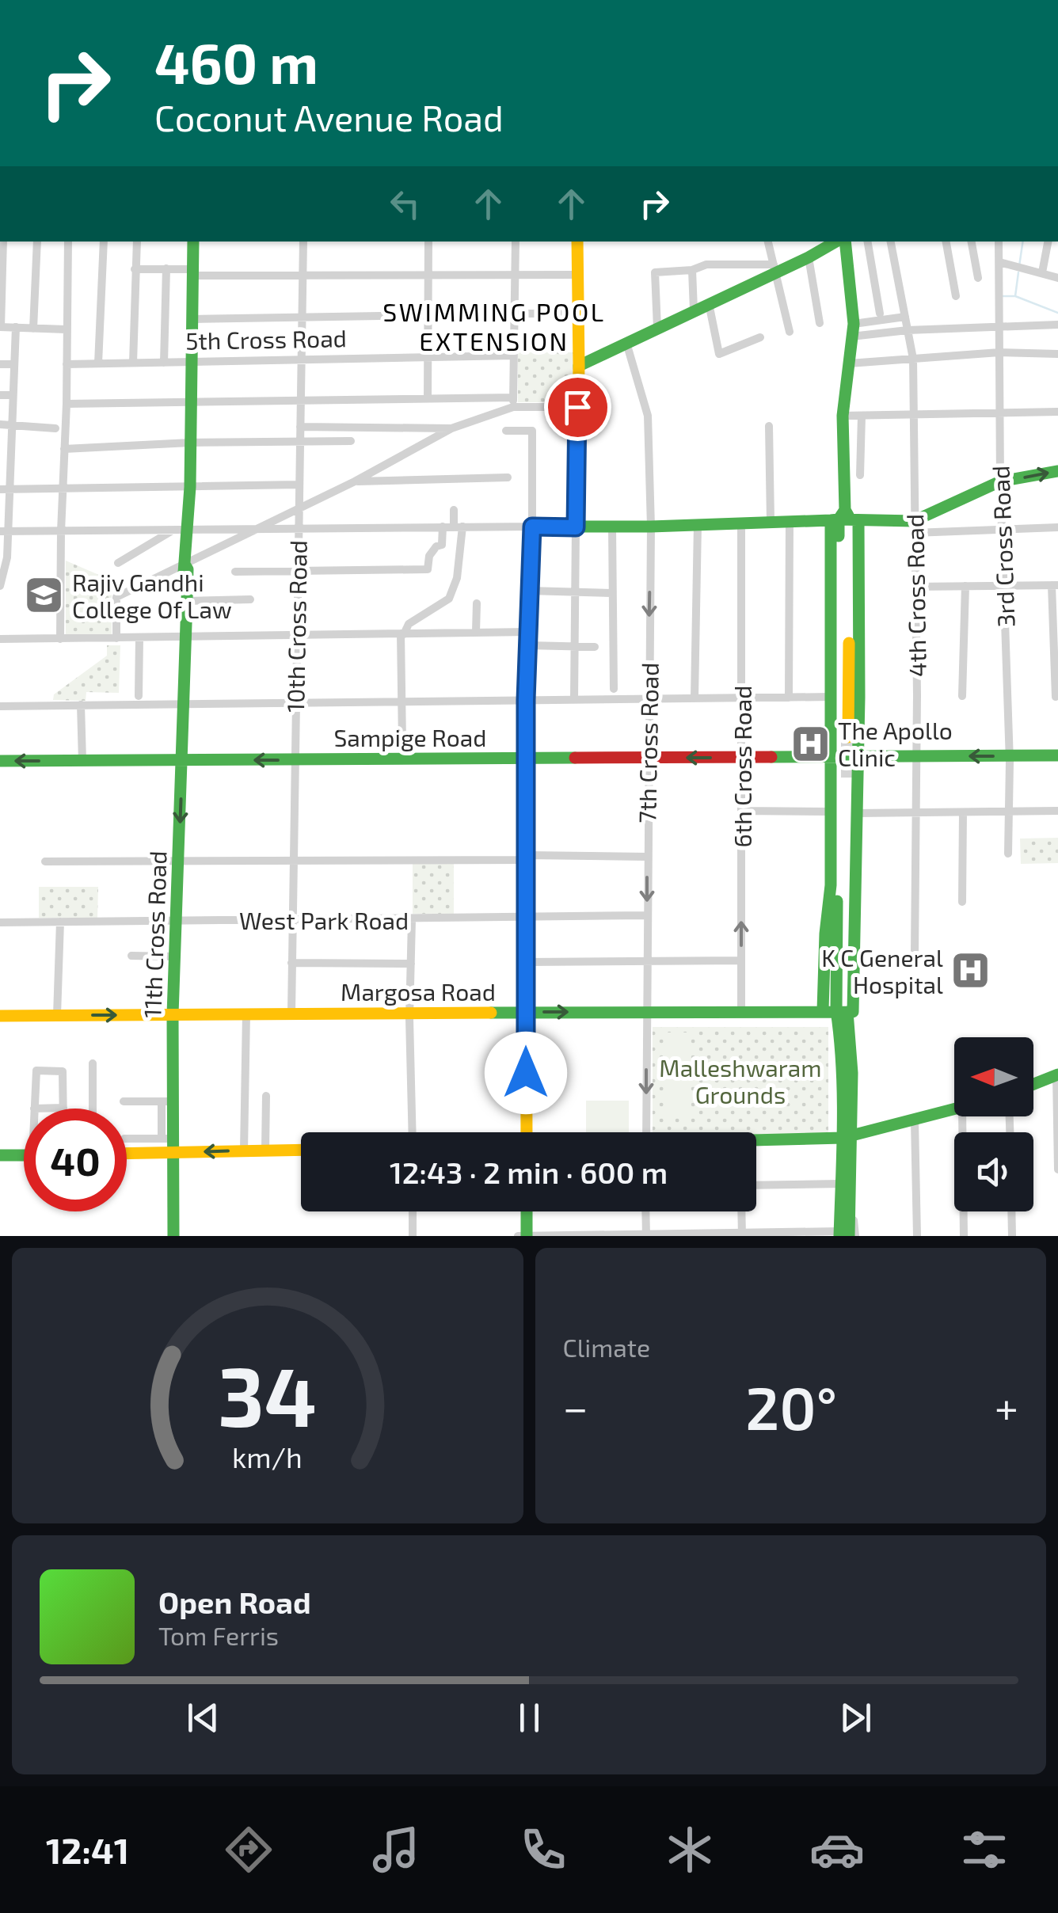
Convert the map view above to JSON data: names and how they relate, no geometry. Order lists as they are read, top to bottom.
{
  "streets": {
    "main road": ["Sampige Road", "11th Cross Road", "Margosa Road"],
    "street": [
      "5th Cross Road",
      "3rd Cross Road",
      "4th Cross Road",
      "10th Cross Road",
      "7th Cross Road",
      "6th Cross Road",
      "West Park Road"
    ]
  },
  "crossings": [
    ["5th Cross Road", "10th Cross Road"],
    ["5th Cross Road", "11th Cross Road"],
    ["3rd Cross Road", "Sampige Road"],
    ["4th Cross Road", "Sampige Road"],
    ["10th Cross Road", "Sampige Road"],
    ["10th Cross Road", "West Park Road"],
    ["10th Cross Road", "Margosa Road"],
    ["Sampige Road", "7th Cross Road"],
    ["Sampige Road", "6th Cross Road"],
    ["Sampige Road", "11th Cross Road"],
    ["7th Cross Road", "West Park Road"],
    ["7th Cross Road", "Margosa Road"],
    ["6th Cross Road", "Margosa Road"],
    ["West Park Road", "11th Cross Road"],
    ["11th Cross Road", "Margosa Road"]
  ],
  "one_way": ["Sampige Road"],
  "districts": ["SWIMMING POOL EXTENSION"],
  "parks": ["Malleshwaram Grounds"],
  "places": {
    "school or university": ["Rajiv Gandhi College Of Law"],
    "hospital": ["The Apollo Clinic", "K C General Hospital"]
  },
  "north": "left",
  "page": {
    "turn": ["460 m", "Coconut Avenue Road"],
    "limit": "40",
    "trip": "12:43 · 2 min · 600 m",
    "tile": "Climate",
    "heat": ["−", "20°", "+"],
    "song": ["Open Road", "Tom Ferris"],
    "tabs": "12:41",
    "gauge": ["34", "km/h"]
  }
}
